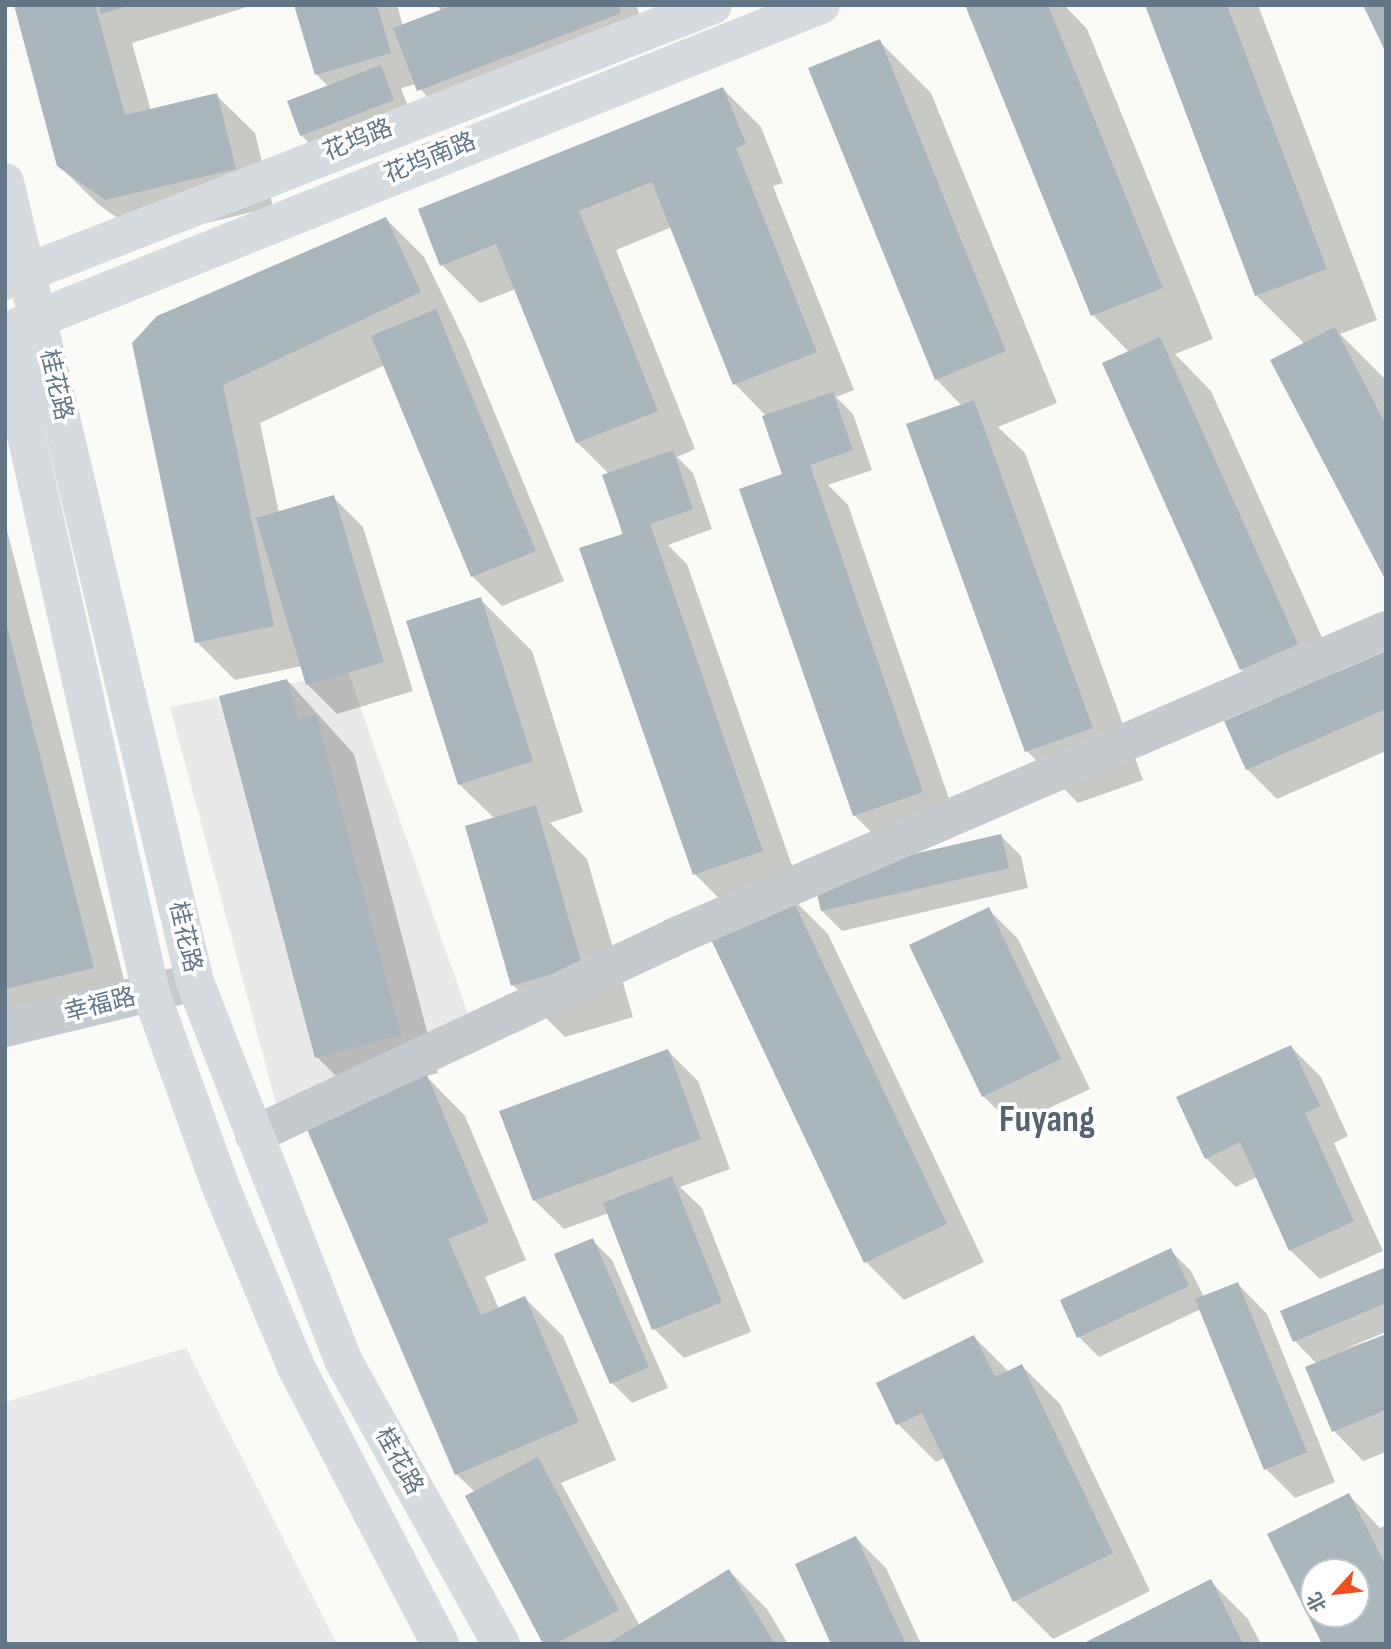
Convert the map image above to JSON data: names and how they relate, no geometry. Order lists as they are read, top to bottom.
{
  "streets": {
    "main road": ["花坞路", "花坞南路", "桂花路"],
    "street": ["幸福路"]
  },
  "crossings": [
    ["花坞路", "桂花路"],
    ["花坞南路", "桂花路"],
    ["桂花路", "幸福路"]
  ],
  "districts": ["Fuyang"],
  "north": "bottom left"
}
